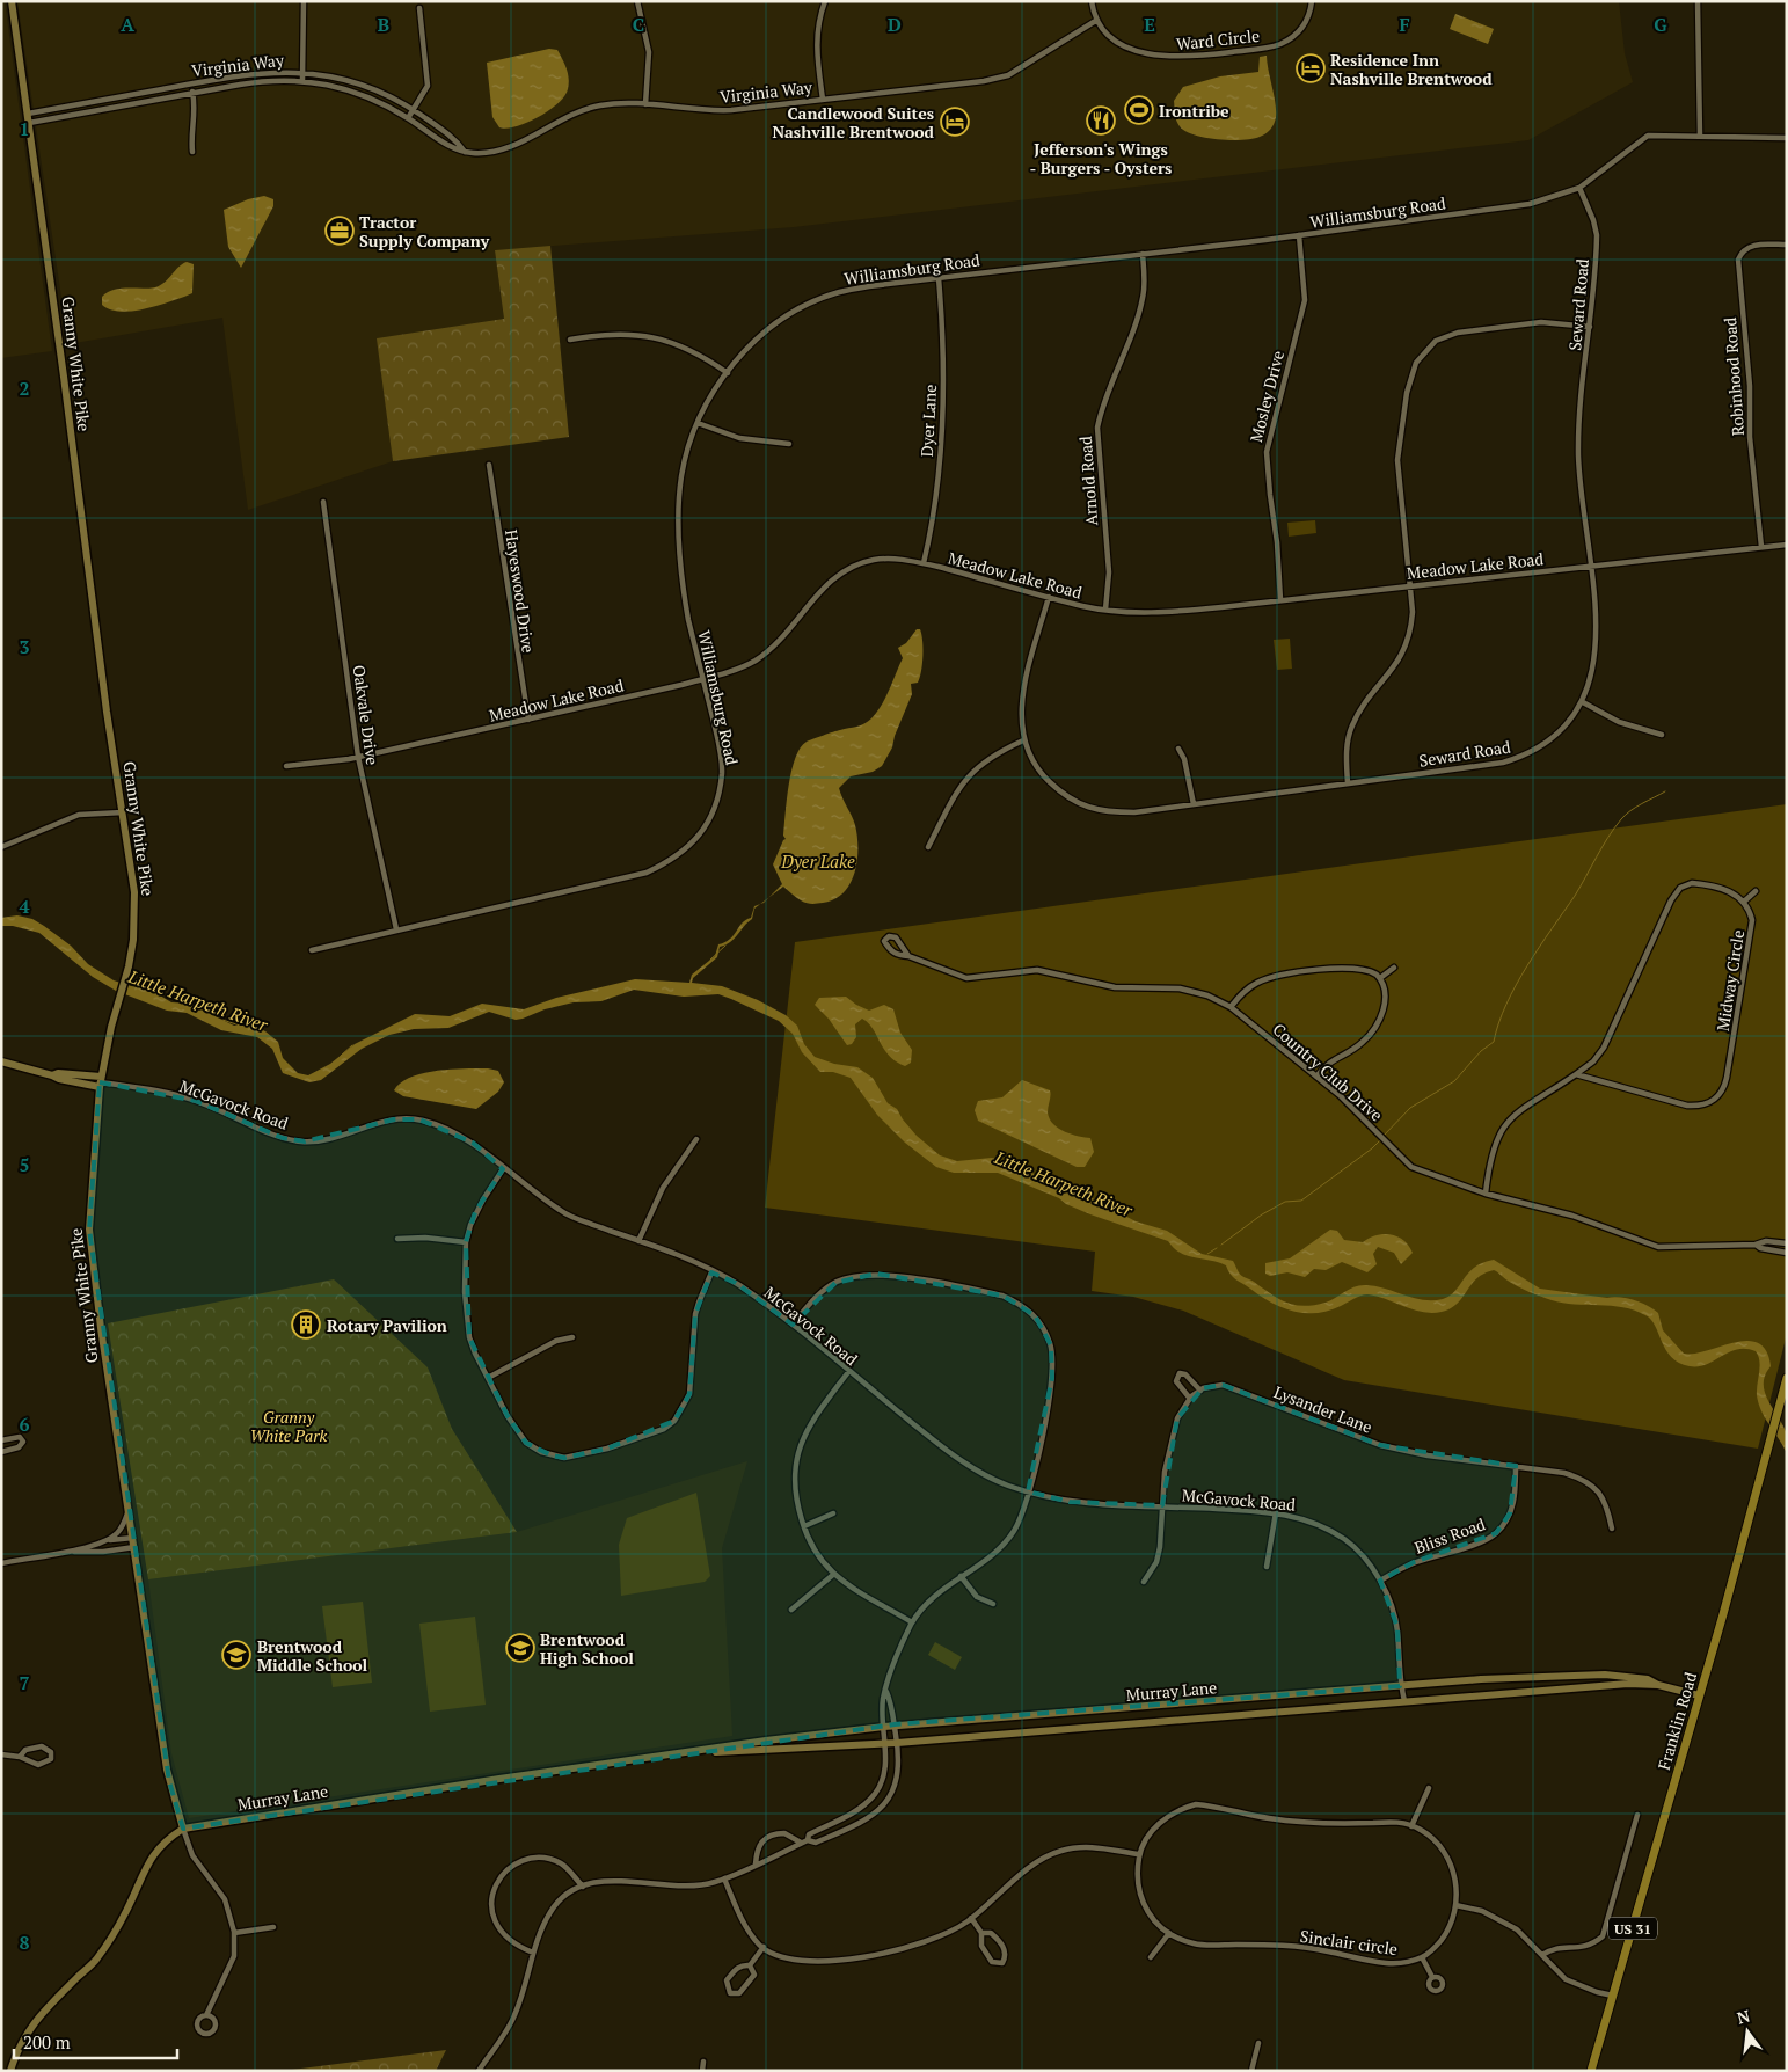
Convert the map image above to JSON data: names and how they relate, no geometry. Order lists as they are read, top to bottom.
{
  "streets": {
    "main road": [
      "Granny White Pike",
      "Murray Lane",
      "Franklin Road",
      "US 31"
    ],
    "street": [
      "Ward Circle",
      "Virginia Way",
      "Williamsburg Road",
      "Seward Road",
      "Robinhood Road",
      "Mosley Drive",
      "Dyer Lane",
      "Arnold Road",
      "Meadow Lake Road",
      "Hayeswood Drive",
      "Oakvale Drive",
      "Midway Circle",
      "Country Club Drive",
      "McGavock Road",
      "Lysander Lane",
      "Bliss Road",
      "Sinclair circle"
    ]
  },
  "crossings": [
    ["Ward Circle", "Virginia Way"],
    ["Virginia Way", "Granny White Pike"],
    ["Williamsburg Road", "Seward Road"],
    ["Williamsburg Road", "Mosley Drive"],
    ["Williamsburg Road", "Dyer Lane"],
    ["Williamsburg Road", "Arnold Road"],
    ["Williamsburg Road", "Meadow Lake Road"],
    ["Williamsburg Road", "Oakvale Drive"],
    ["Seward Road", "Meadow Lake Road"],
    ["Granny White Pike", "McGavock Road"],
    ["Granny White Pike", "Murray Lane"],
    ["Robinhood Road", "Meadow Lake Road"],
    ["Mosley Drive", "Meadow Lake Road"],
    ["Dyer Lane", "Meadow Lake Road"],
    ["Arnold Road", "Meadow Lake Road"],
    ["Meadow Lake Road", "Hayeswood Drive"],
    ["Meadow Lake Road", "Oakvale Drive"],
    ["McGavock Road", "Lysander Lane"],
    ["McGavock Road", "Bliss Road"],
    ["McGavock Road", "Murray Lane"],
    ["Lysander Lane", "Bliss Road"],
    ["Murray Lane", "Franklin Road"]
  ],
  "water": ["Dyer Lake", "Little Harpeth River"],
  "parks": ["Granny White Park"],
  "places": {
    "hotel": ["Residence Inn Nashville Brentwood", "Candlewood Suites Nashville Brentwood"],
    "sports": ["Irontribe"],
    "restaurant": ["Jefferson's Wings - Burgers - Oysters"],
    "office": ["Tractor Supply Company"],
    "building": ["Rotary Pavilion"],
    "school or university": ["Brentwood High School", "Brentwood Middle School"]
  },
  "scale_bar": "200 m",
  "north": "top",
  "grid": {
    "columns": [
      "A",
      "B",
      "C",
      "D",
      "E",
      "F",
      "G"
    ],
    "rows": [
      "1",
      "2",
      "3",
      "4",
      "5",
      "6",
      "7",
      "8"
    ]
  }
}
